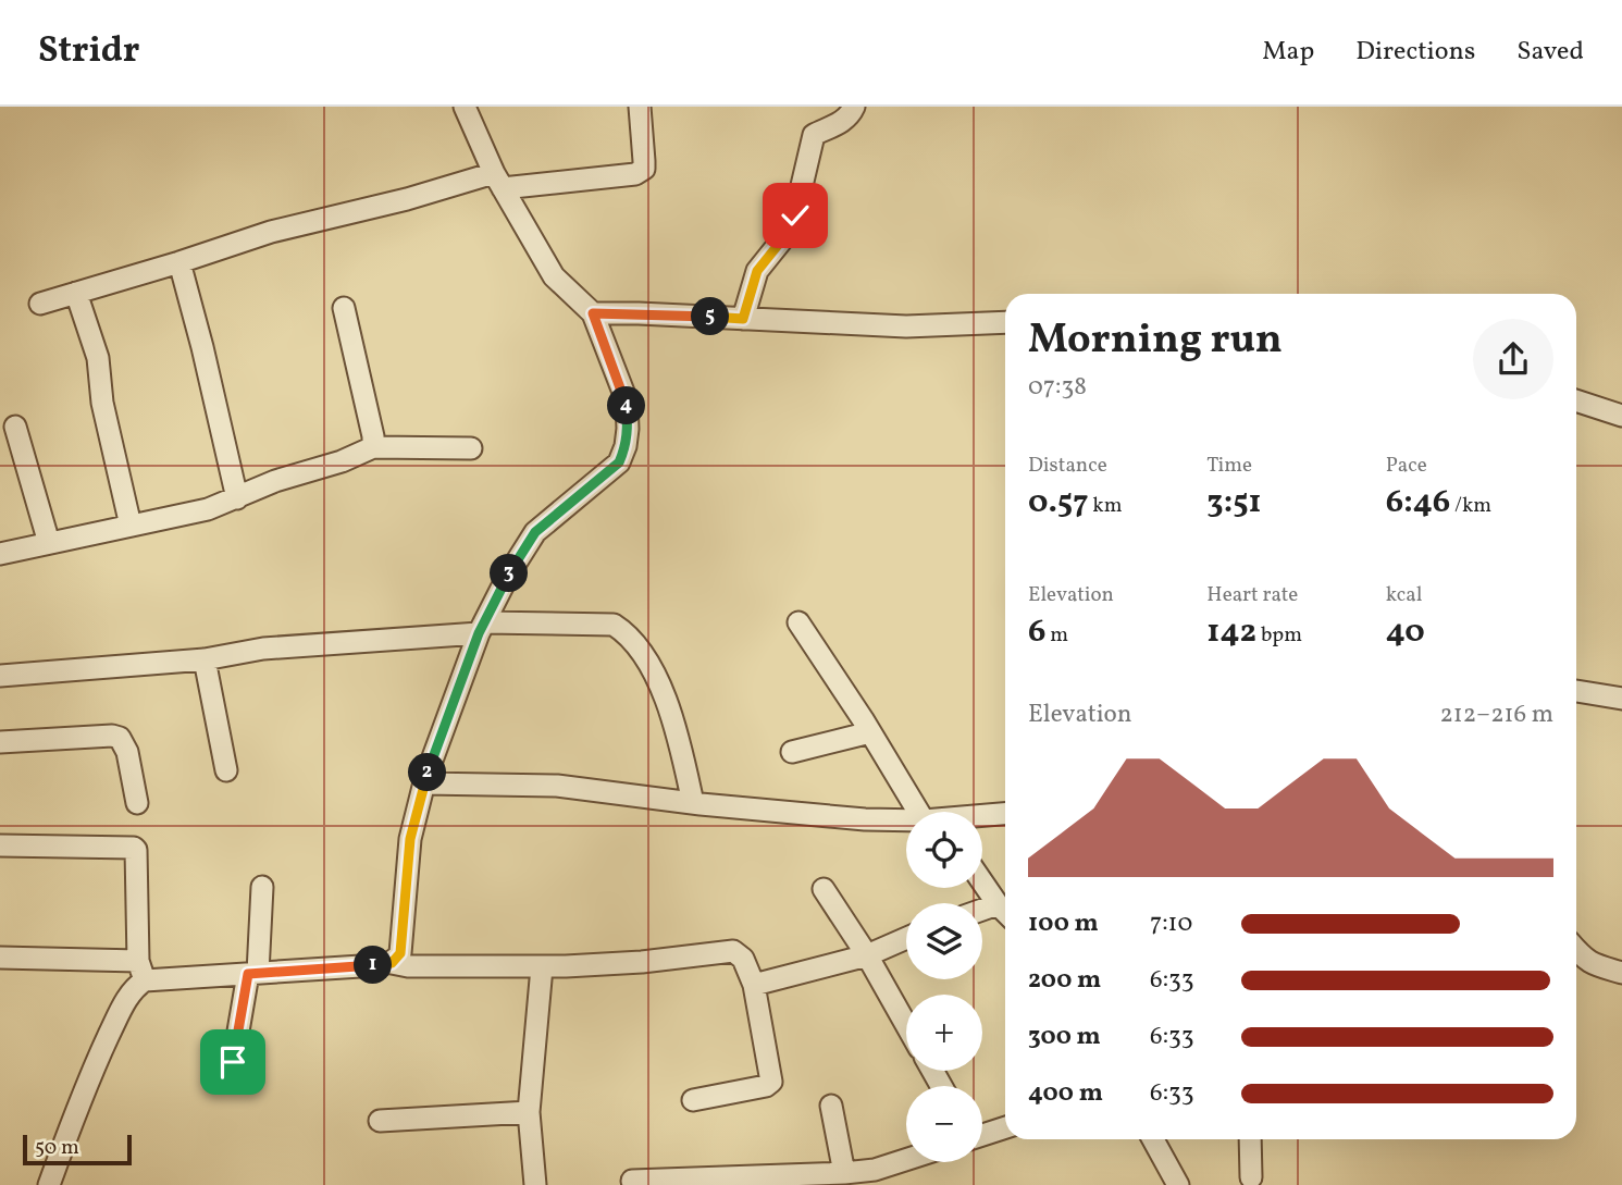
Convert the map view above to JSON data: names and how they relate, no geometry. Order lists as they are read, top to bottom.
{
  "scale_bar": "50 m",
  "page": {
    "header": "Stridr",
    "nav": ["Map", "Directions", "Saved"],
    "heading": ["Morning run", "07:38"],
    "pins": [
      "5",
      "4",
      "3",
      "2",
      "1"
    ],
    "stats": [
      ["Distance", "0.57 km"],
      ["Time", "3:51"],
      ["Pace", "6:46 /km"],
      ["Elevation", "6 m"],
      ["Heart rate", "142 bpm"],
      ["kcal", "40"]
    ],
    "chart": ["Elevation", "212–216 m"],
    "map_buttons": ["+", "−"],
    "list": [
      {
        "name": "100 m",
        "note": "7:10"
      },
      {
        "name": "200 m",
        "note": "6:33"
      },
      {
        "name": "300 m",
        "note": "6:33"
      },
      {
        "name": "400 m",
        "note": "6:33"
      }
    ],
    "scale": "50 m"
  }
}
